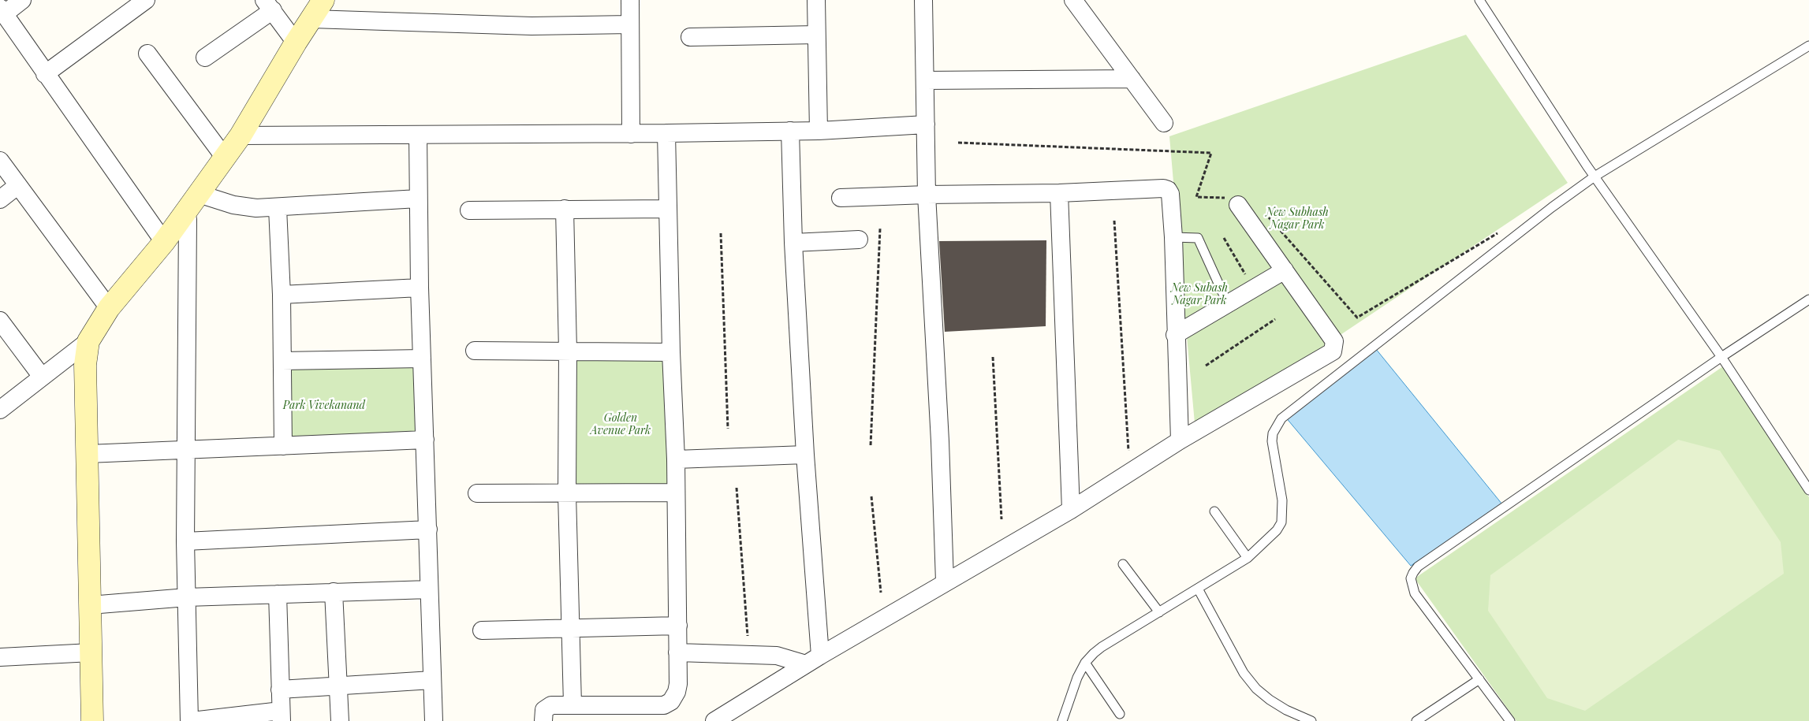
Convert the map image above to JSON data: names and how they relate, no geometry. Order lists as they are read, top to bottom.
{
  "parks": [
    "New Subhash Nagar Park",
    "New Subash Nagar Park",
    "Park Vivekanand",
    "Golden Avenue Park"
  ]
}
